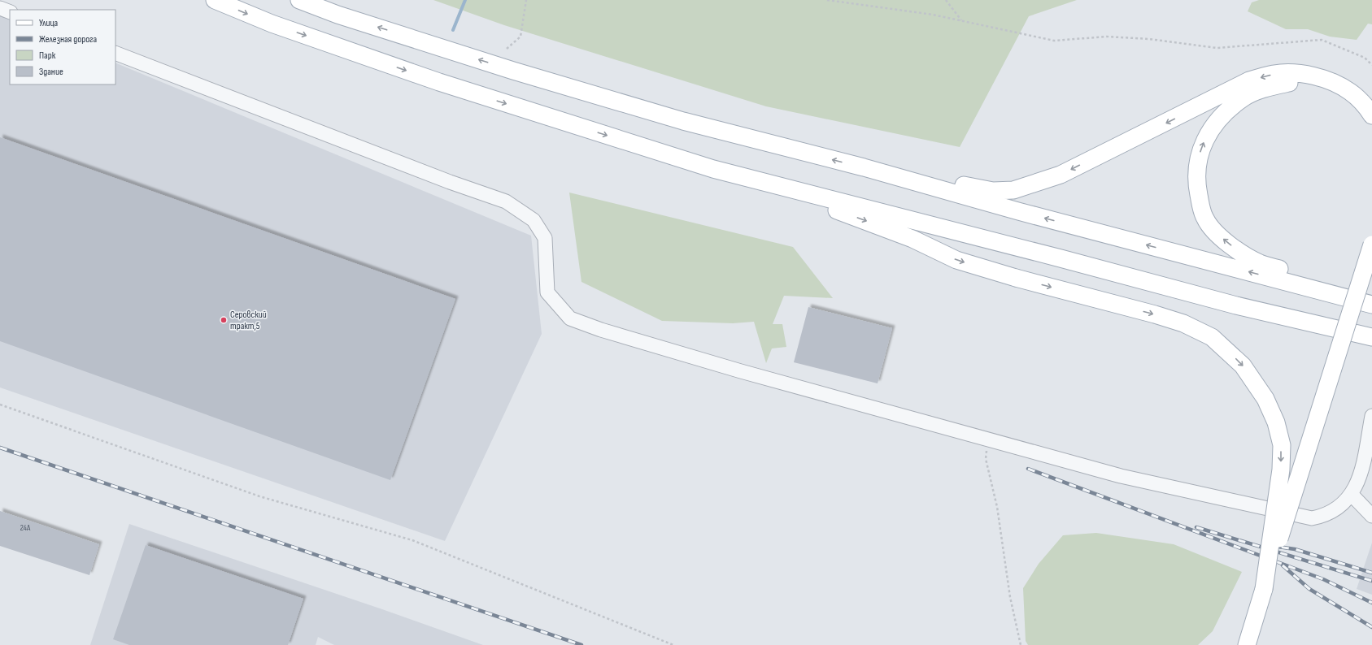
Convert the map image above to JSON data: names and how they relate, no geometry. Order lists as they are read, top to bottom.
{
  "places": ["Серовский тракт,5"],
  "house_numbers": ["24А"],
  "legend": [
    "Улица",
    "Железная дорога",
    "Парк",
    "Здание"
  ]
}
